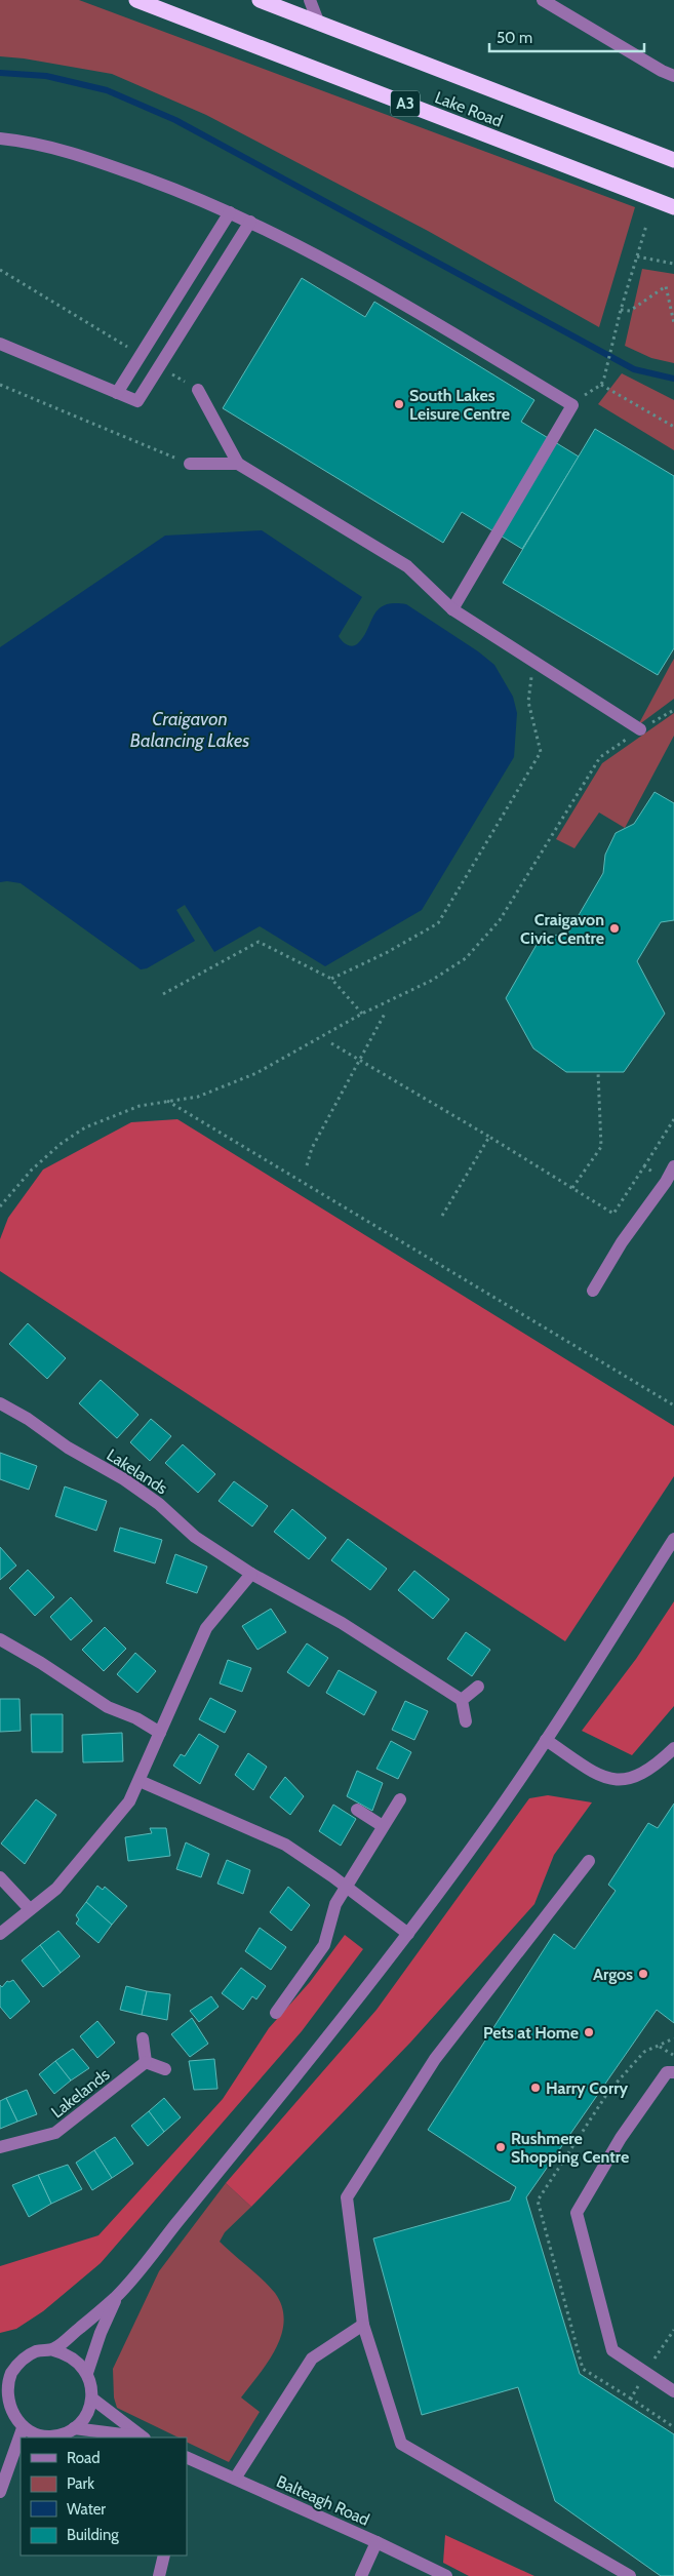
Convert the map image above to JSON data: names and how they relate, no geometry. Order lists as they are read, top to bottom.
{
  "streets": {
    "highway": ["A3", "Lake Road"],
    "street": ["Lakelands", "Balteagh Road"]
  },
  "water": ["Craigavon Balancing Lakes"],
  "places": [
    "South Lakes Leisure Centre",
    "Craigavon Civic Centre",
    "Argos",
    "Pets at Home",
    "Harry Corry",
    "Rushmere Shopping Centre"
  ],
  "legend": [
    "Road",
    "Park",
    "Water",
    "Building"
  ],
  "scale_bar": "50 m"
}
